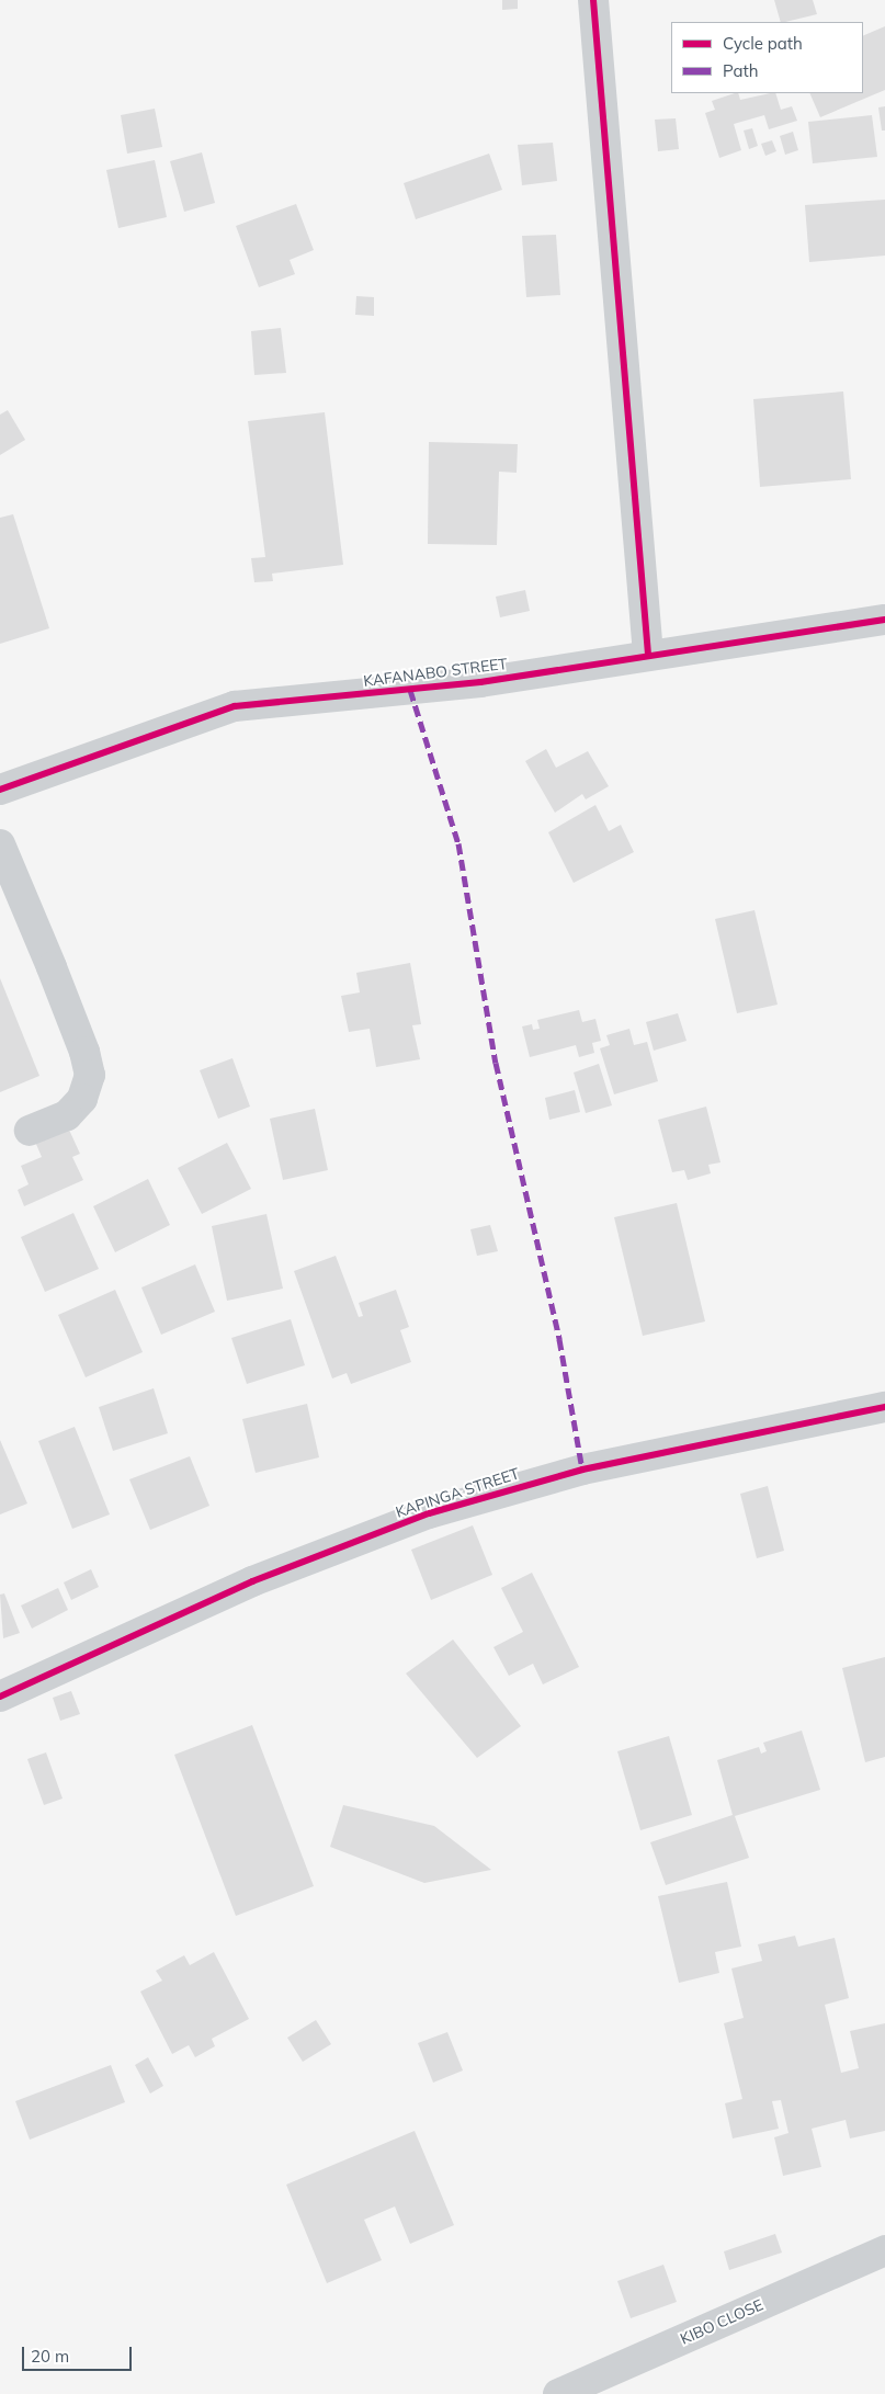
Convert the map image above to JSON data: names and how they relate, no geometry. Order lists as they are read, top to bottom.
{
  "streets": {
    "street": ["KAFANABO STREET", "KAPINGA STREET", "KIBO CLOSE"]
  },
  "legend": ["Cycle path", "Path"],
  "scale_bar": "20 m"
}
